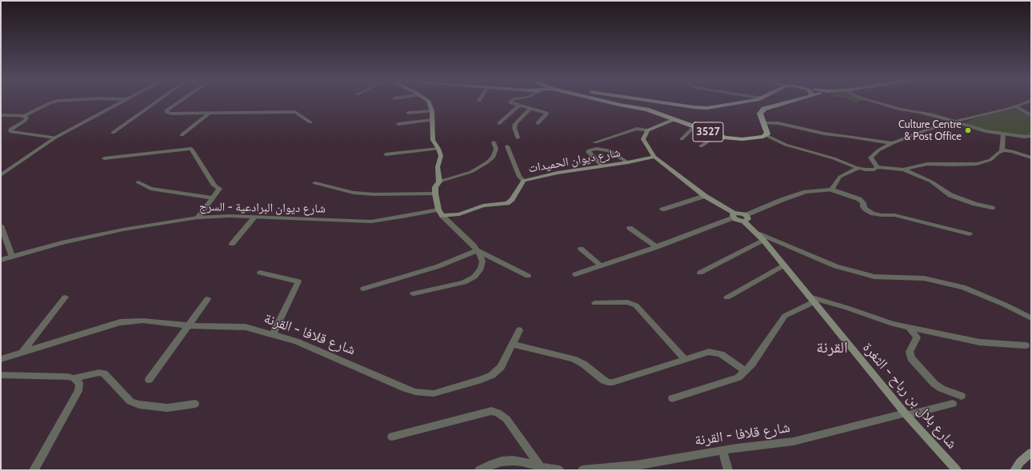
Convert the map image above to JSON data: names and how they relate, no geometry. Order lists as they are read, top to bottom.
{
  "streets": {
    "main road": ["3527", "شارع ديوان الحميدات", "شارع بلال بن رباح - الثغرة"],
    "street": ["شارع ديوان البرادعية - السرج", "شارع قلافا - القرنة"]
  },
  "crossings": [
    ["شارع ديوان الحميدات", "شارع ديوان البرادعية - السرج"],
    ["شارع قلافا - القرنة", "شارع بلال بن رباح - الثغرة"]
  ],
  "districts": ["القرنة"],
  "places": ["Culture Centre & Post Office"]
}
